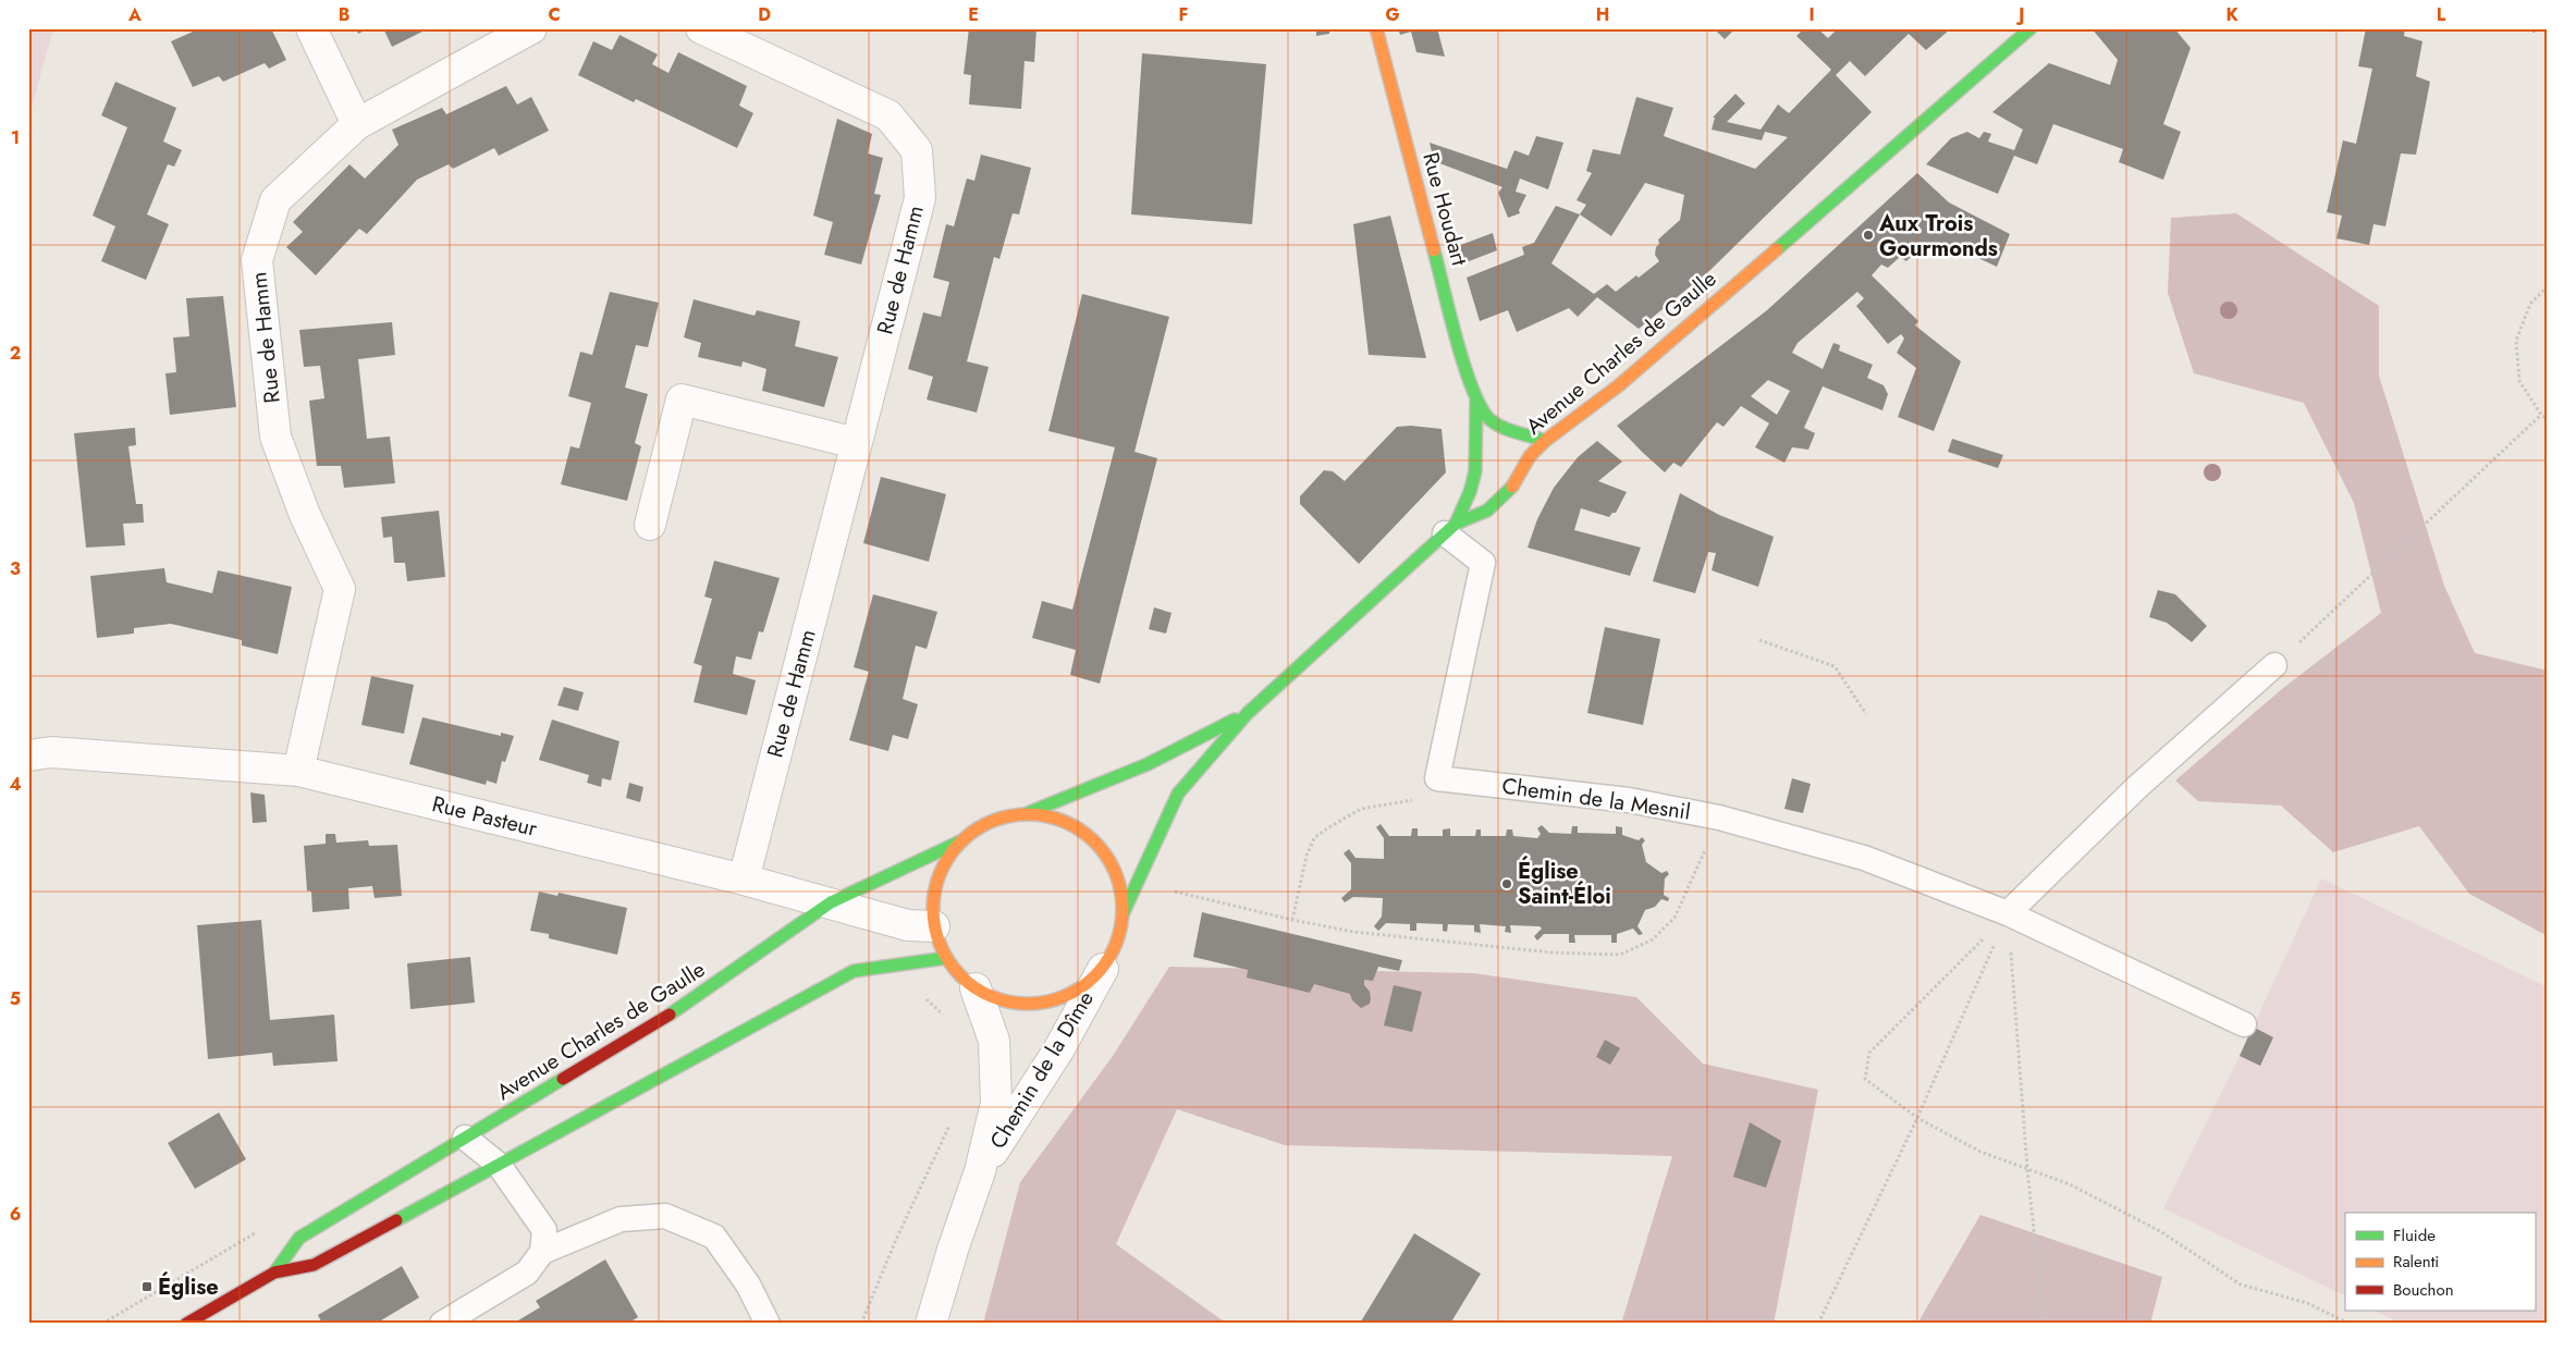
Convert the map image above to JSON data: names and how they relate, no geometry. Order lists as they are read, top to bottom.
{
  "streets": {
    "street": [
      "Rue Houdart",
      "Rue de Hamm",
      "Avenue Charles de Gaulle",
      "Rue Pasteur",
      "Chemin de la Dîme"
    ],
    "lane": ["Chemin de la Mesnil"]
  },
  "crossings": [
    ["Rue Houdart", "Avenue Charles de Gaulle"],
    ["Rue de Hamm", "Rue Pasteur"],
    ["Avenue Charles de Gaulle", "Rue Pasteur"],
    ["Avenue Charles de Gaulle", "Chemin de la Dîme"],
    ["Rue Pasteur", "Chemin de la Dîme"]
  ],
  "places": {
    "other": ["Aux Trois Gourmonds", "Église Saint-Éloi"],
    "transit": ["Église"]
  },
  "legend": ["Fluide", "Ralenti", "Bouchon"],
  "grid": {
    "columns": [
      "A",
      "B",
      "C",
      "D",
      "E",
      "F",
      "G",
      "H",
      "I",
      "J",
      "K",
      "L"
    ],
    "rows": [
      "1",
      "2",
      "3",
      "4",
      "5",
      "6"
    ]
  }
}
